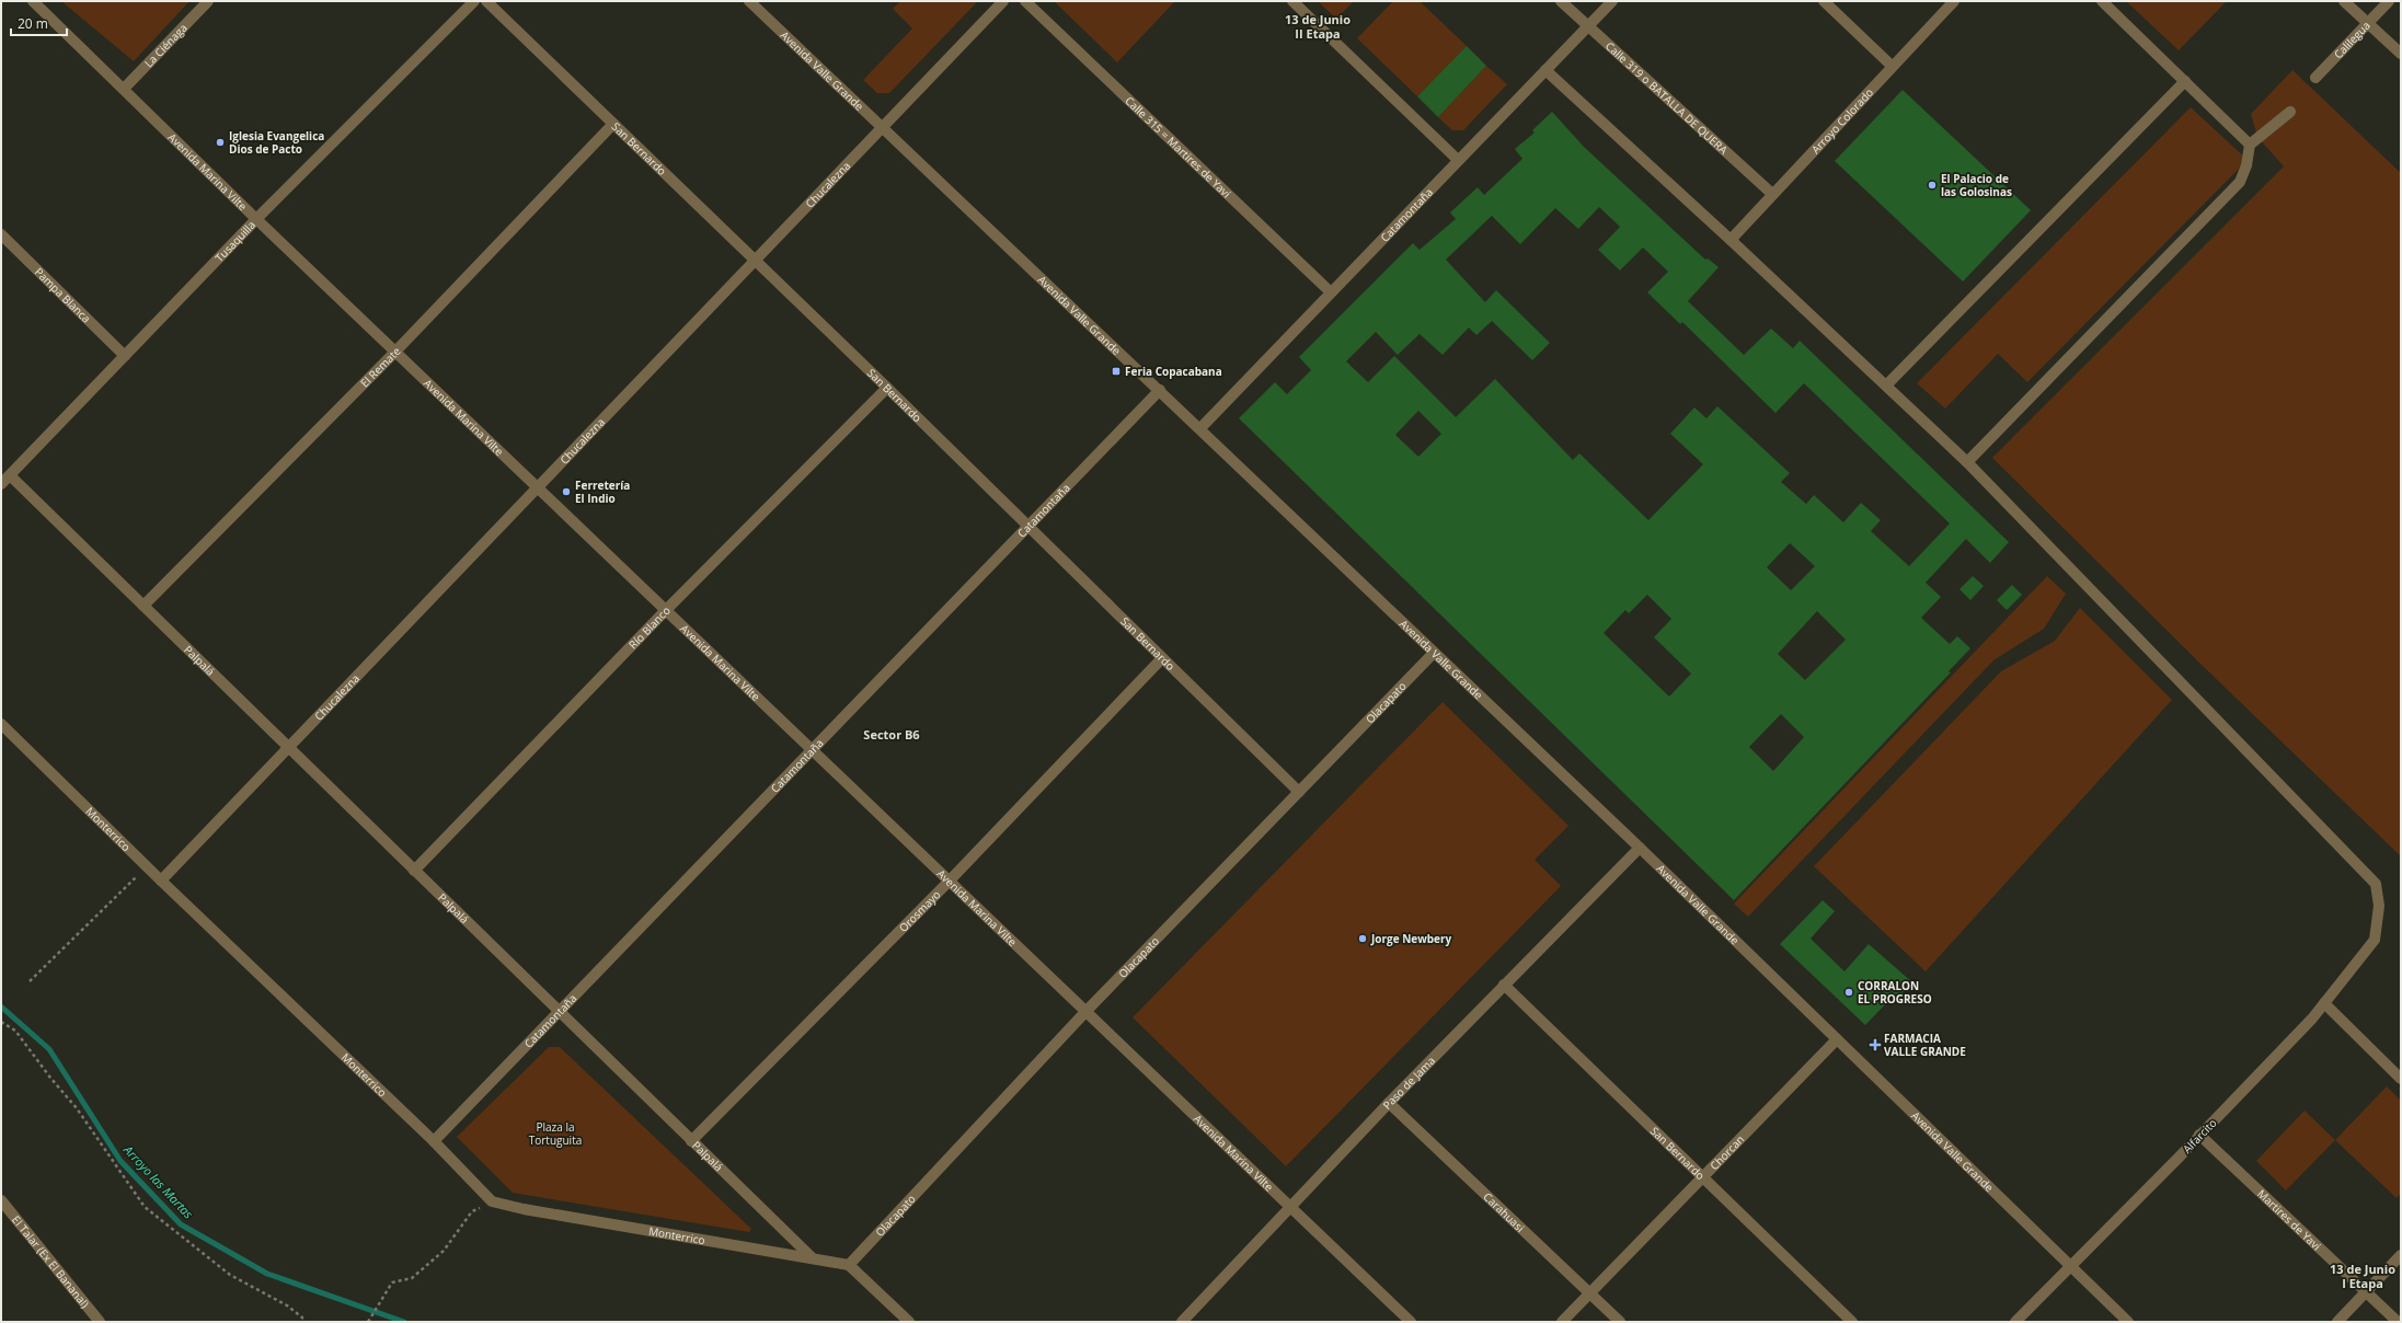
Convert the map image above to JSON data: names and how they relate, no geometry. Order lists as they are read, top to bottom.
{
  "streets": {
    "street": [
      "Calilegua",
      "La Ciénaga",
      "Avenida Valle Grande",
      "Calle 319 o BATALLA DE QUERA",
      "Arroyo Colorado",
      "Calle 315 = Martires de Yavi",
      "San Bernardo",
      "Avenida Marina Vilte",
      "Chucalezna",
      "Catamontaña",
      "Tusaquilla",
      "Pampa Blanca",
      "El Remate",
      "Río Blanco",
      "Palpalá",
      "Olacapato",
      "Monterrico",
      "Orosmayo",
      "Paso de Jama",
      "Alfarcito",
      "Chorcan",
      "Carahuasi",
      "Martires de Yavi",
      "El Talar (Ex El Bananal)"
    ]
  },
  "crossings": [
    ["La Ciénaga", "Avenida Marina Vilte"],
    ["Avenida Valle Grande", "Chucalezna"],
    ["Avenida Valle Grande", "Catamontaña"],
    ["Avenida Valle Grande", "Olacapato"],
    ["Avenida Valle Grande", "Paso de Jama"],
    ["Avenida Valle Grande", "Alfarcito"],
    ["Avenida Valle Grande", "Chorcan"],
    ["Calle 319 o BATALLA DE QUERA", "Arroyo Colorado"],
    ["Calle 319 o BATALLA DE QUERA", "Catamontaña"],
    ["Calle 315 = Martires de Yavi", "Catamontaña"],
    ["San Bernardo", "Chucalezna"],
    ["San Bernardo", "Catamontaña"],
    ["San Bernardo", "El Remate"],
    ["San Bernardo", "Río Blanco"],
    ["San Bernardo", "Olacapato"],
    ["San Bernardo", "Orosmayo"],
    ["San Bernardo", "Paso de Jama"],
    ["San Bernardo", "Chorcan"],
    ["Avenida Marina Vilte", "Chucalezna"],
    ["Avenida Marina Vilte", "Catamontaña"],
    ["Avenida Marina Vilte", "Tusaquilla"],
    ["Avenida Marina Vilte", "El Remate"],
    ["Avenida Marina Vilte", "Río Blanco"],
    ["Avenida Marina Vilte", "Olacapato"],
    ["Avenida Marina Vilte", "Orosmayo"],
    ["Avenida Marina Vilte", "Paso de Jama"],
    ["Chucalezna", "Palpalá"],
    ["Chucalezna", "Monterrico"],
    ["Catamontaña", "Palpalá"],
    ["Catamontaña", "Monterrico"],
    ["Tusaquilla", "Pampa Blanca"],
    ["Tusaquilla", "Palpalá"],
    ["El Remate", "Palpalá"],
    ["Río Blanco", "Palpalá"],
    ["Palpalá", "Monterrico"],
    ["Palpalá", "Orosmayo"],
    ["Paso de Jama", "Carahuasi"],
    ["Alfarcito", "Martires de Yavi"],
    ["Chorcan", "Carahuasi"]
  ],
  "districts": ["13 de Junio II Etapa", "Sector B6", "13 de Junio I Etapa"],
  "water": ["Arroyo las Martas"],
  "parks": ["Plaza la Tortuguita"],
  "places": {
    "other": [
      "Iglesia Evangelica Dios de Pacto",
      "El Palacio de las Golosinas",
      "Ferretería El Indio",
      "Jorge Newbery",
      "CORRALON EL PROGRESO"
    ],
    "transit": ["Feria Copacabana"],
    "health": ["FARMACIA VALLE GRANDE"]
  },
  "scale_bar": "20 m"
}
